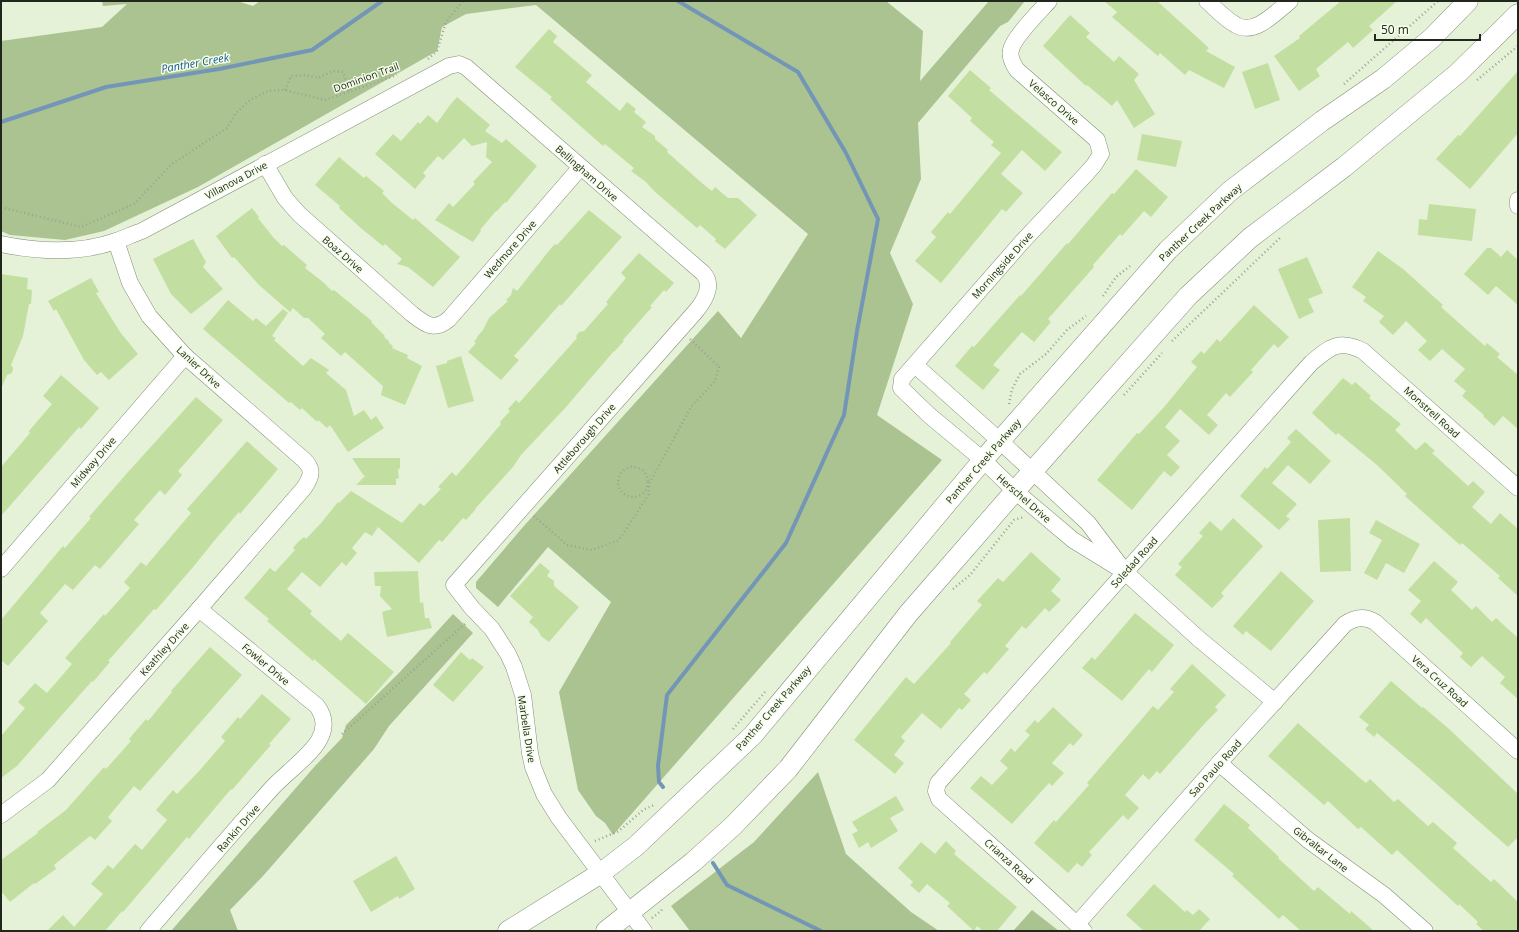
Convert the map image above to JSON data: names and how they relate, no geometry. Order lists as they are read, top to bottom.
{
  "streets": {
    "main road": ["Panther Creek Parkway"],
    "street": [
      "Velasco Drive",
      "Bellingham Drive",
      "Villanova Drive",
      "Wedmore Drive",
      "Boaz Drive",
      "Morningside Drive",
      "Lanier Drive",
      "Monstrell Road",
      "Attleborough Drive",
      "Midway Drive",
      "Herschel Drive",
      "Soledad Road",
      "Keathley Drive",
      "Fowler Drive",
      "Vera Cruz Road",
      "Marbella Drive",
      "Sao Paulo Road",
      "Rankin Drive",
      "Gibraltar Lane",
      "Crianza Road"
    ],
    "path": ["Dominion Trail"]
  },
  "crossings": [
    ["Velasco Drive", "Morningside Drive"],
    ["Bellingham Drive", "Villanova Drive"],
    ["Bellingham Drive", "Wedmore Drive"],
    ["Bellingham Drive", "Attleborough Drive"],
    ["Villanova Drive", "Boaz Drive"],
    ["Villanova Drive", "Lanier Drive"],
    ["Panther Creek Parkway", "Herschel Drive"],
    ["Panther Creek Parkway", "Marbella Drive"],
    ["Wedmore Drive", "Boaz Drive"],
    ["Morningside Drive", "Herschel Drive"],
    ["Lanier Drive", "Midway Drive"],
    ["Lanier Drive", "Keathley Drive"],
    ["Monstrell Road", "Soledad Road"],
    ["Attleborough Drive", "Marbella Drive"],
    ["Herschel Drive", "Soledad Road"],
    ["Herschel Drive", "Sao Paulo Road"],
    ["Soledad Road", "Crianza Road"],
    ["Keathley Drive", "Fowler Drive"],
    ["Fowler Drive", "Rankin Drive"],
    ["Vera Cruz Road", "Sao Paulo Road"],
    ["Sao Paulo Road", "Gibraltar Lane"],
    ["Sao Paulo Road", "Crianza Road"]
  ],
  "water": ["Panther Creek"],
  "scale_bar": "50 m"
}
